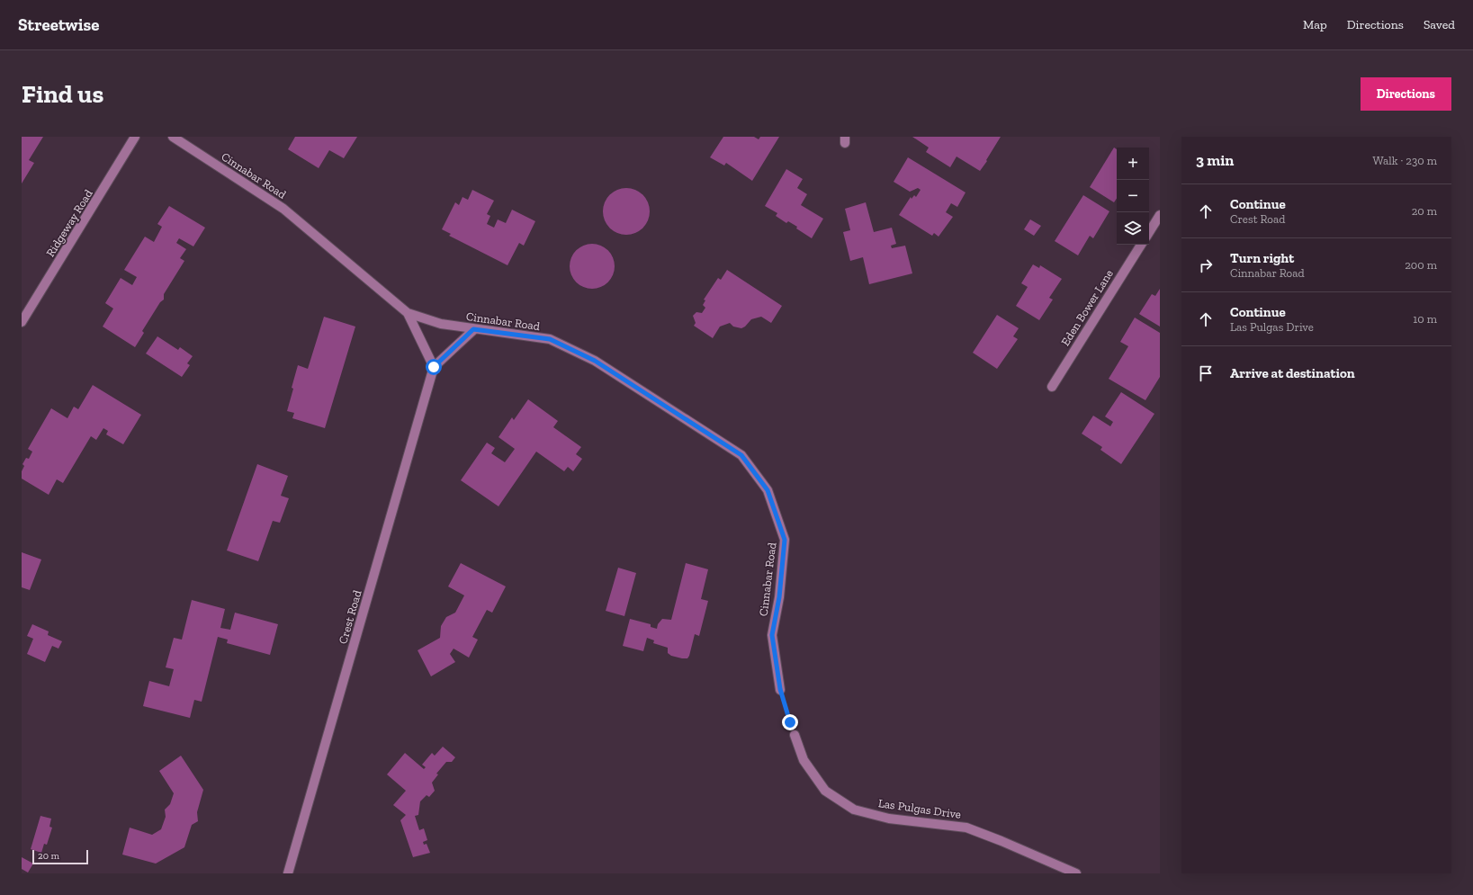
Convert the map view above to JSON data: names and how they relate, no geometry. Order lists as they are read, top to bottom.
{
  "streets": {
    "street": [
      "Cinnabar Road",
      "Ridgeway Road",
      "Eden Bower Lane",
      "Crest Road",
      "Las Pulgas Drive"
    ]
  },
  "scale_bar": "20 m",
  "page": {
    "header": "Streetwise",
    "nav": ["Map", "Directions", "Saved"],
    "buttons": "Directions",
    "title": "Find us",
    "heading": ["3 min", "Walk · 230 m"],
    "map_buttons": ["+", "−"],
    "list": [
      ["Continue", "Crest Road", "20 m"],
      ["Turn right", "Cinnabar Road", "200 m"],
      ["Continue", "Las Pulgas Drive", "10 m"],
      "Arrive at destination"
    ],
    "scale": "20 m"
  }
}
